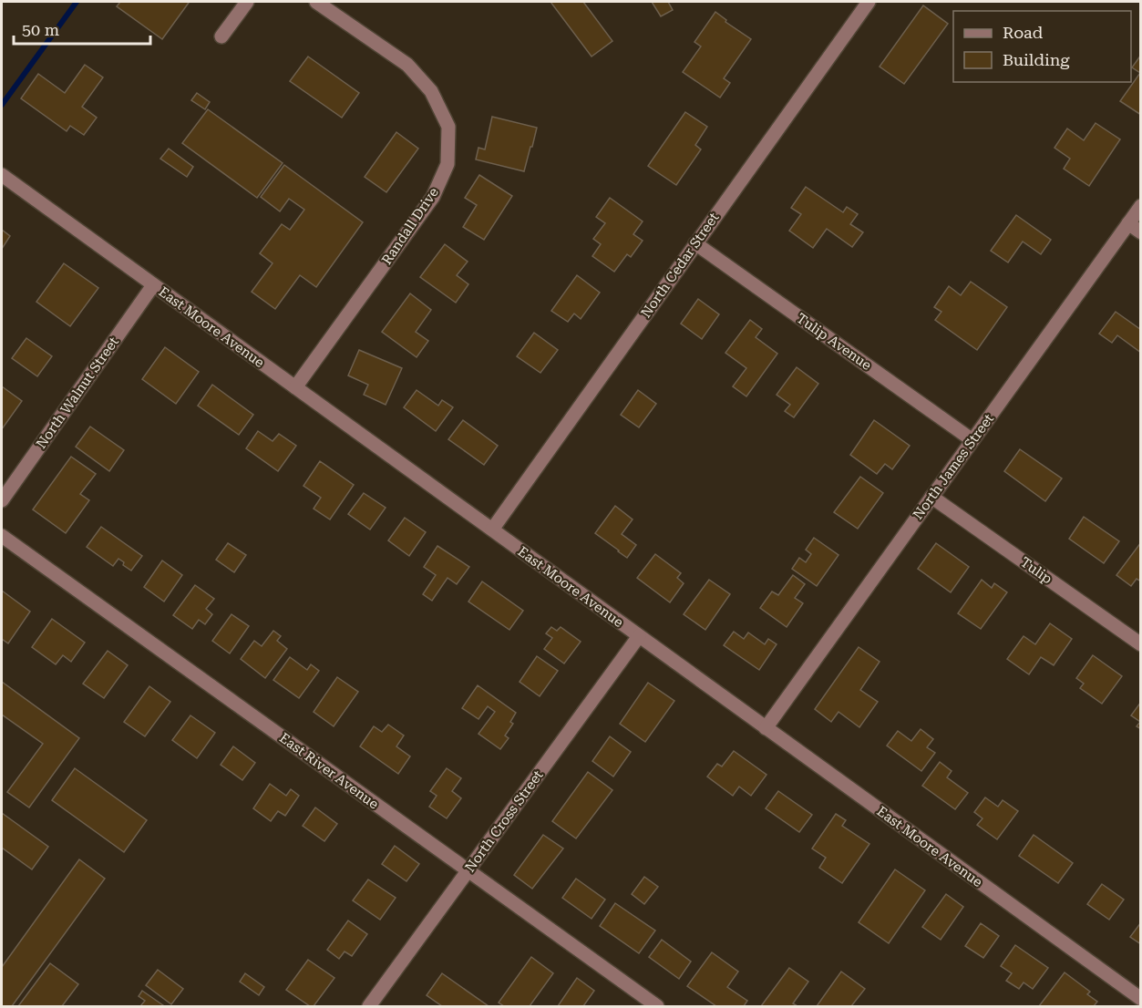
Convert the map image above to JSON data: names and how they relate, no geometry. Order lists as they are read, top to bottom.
{
  "streets": {
    "street": [
      "Randall Drive",
      "North Cedar Street",
      "East Moore Avenue",
      "Tulip Avenue",
      "North Walnut Street",
      "North James Street",
      "Tulip",
      "East River Avenue",
      "North Cross Street"
    ]
  },
  "crossings": [
    ["Randall Drive", "East Moore Avenue"],
    ["North Cedar Street", "East Moore Avenue"],
    ["North Cedar Street", "Tulip Avenue"],
    ["East Moore Avenue", "North Walnut Street"],
    ["East Moore Avenue", "North James Street"],
    ["East Moore Avenue", "North Cross Street"],
    ["Tulip Avenue", "North James Street"],
    ["North James Street", "Tulip"],
    ["East River Avenue", "North Cross Street"]
  ],
  "legend": ["Road", "Building"],
  "scale_bar": "50 m"
}
